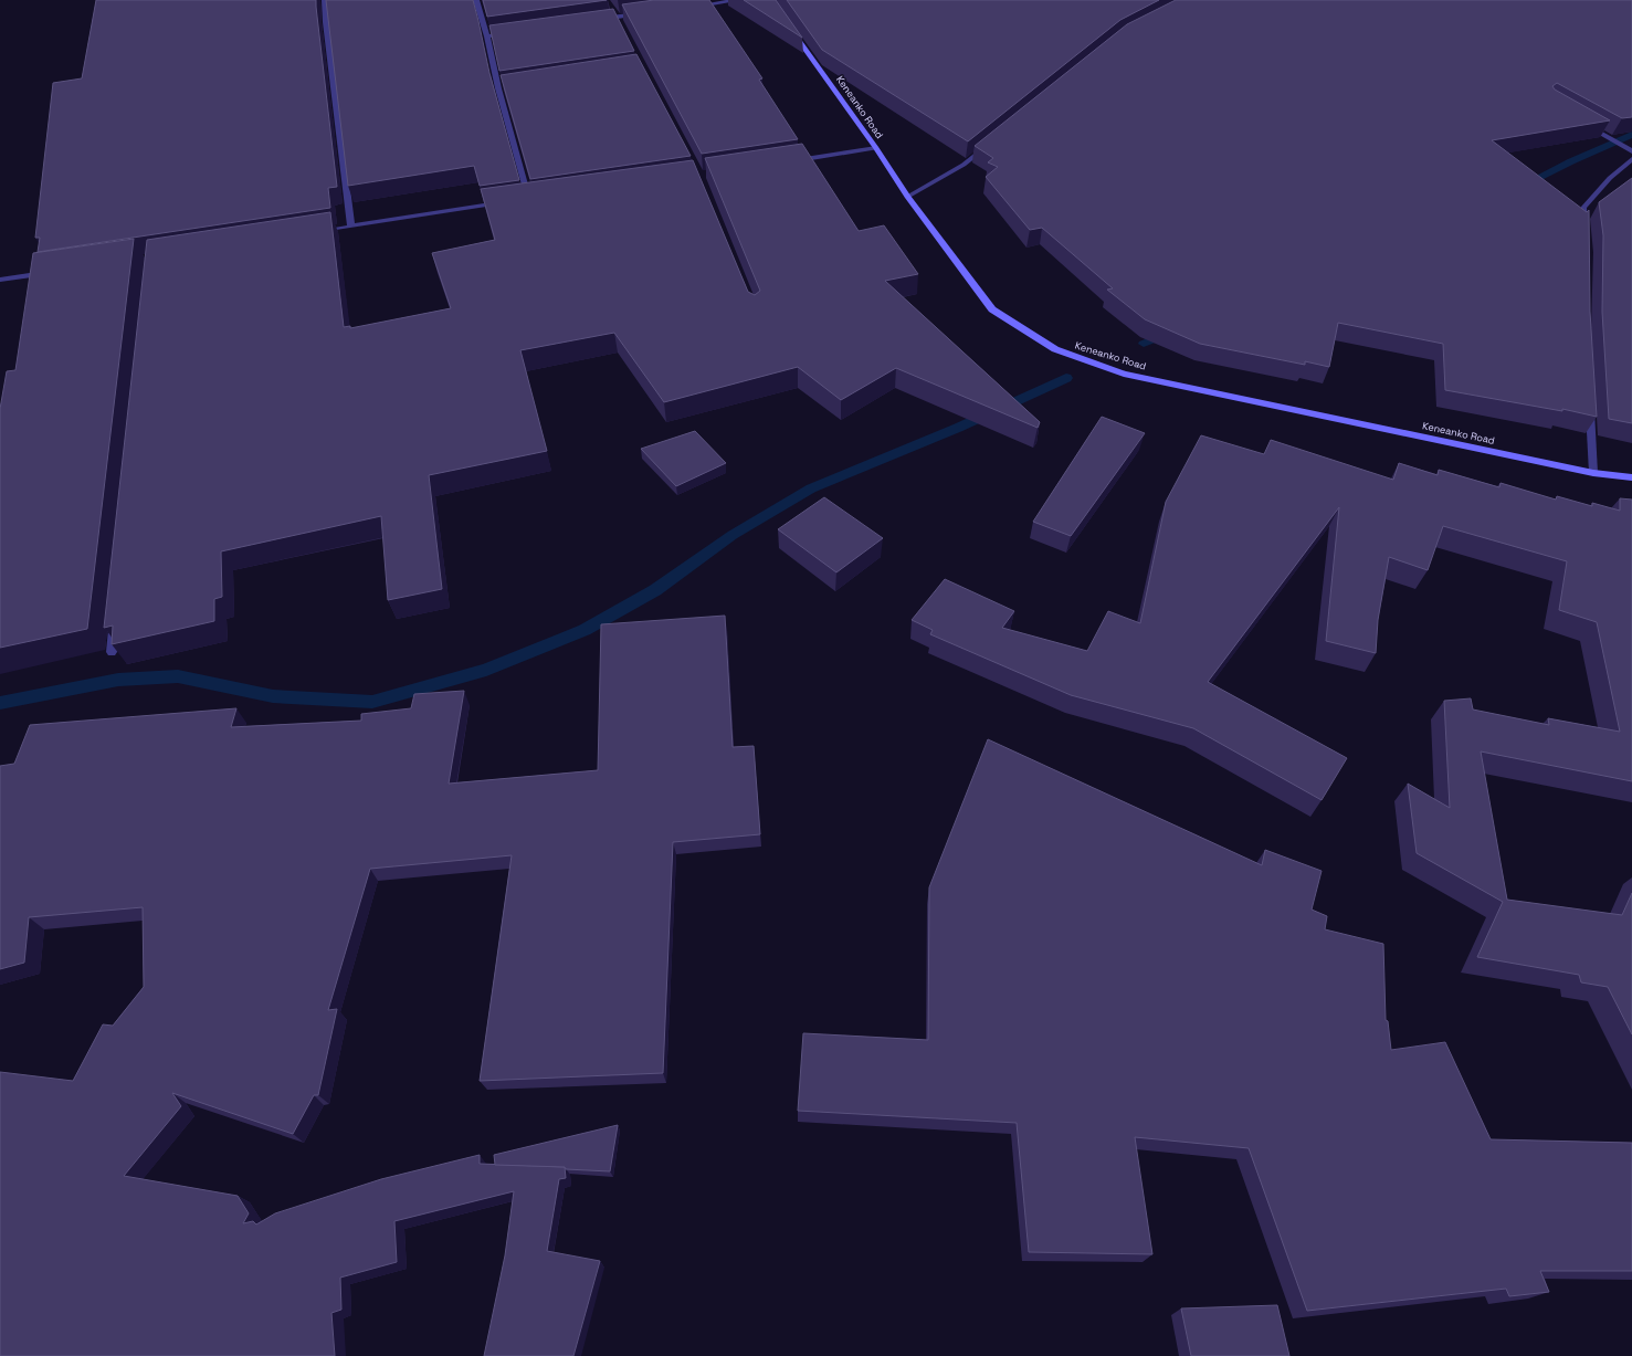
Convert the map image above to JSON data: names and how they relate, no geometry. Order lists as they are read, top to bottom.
{
  "streets": {
    "street": ["Keneanko Road"]
  }
}
